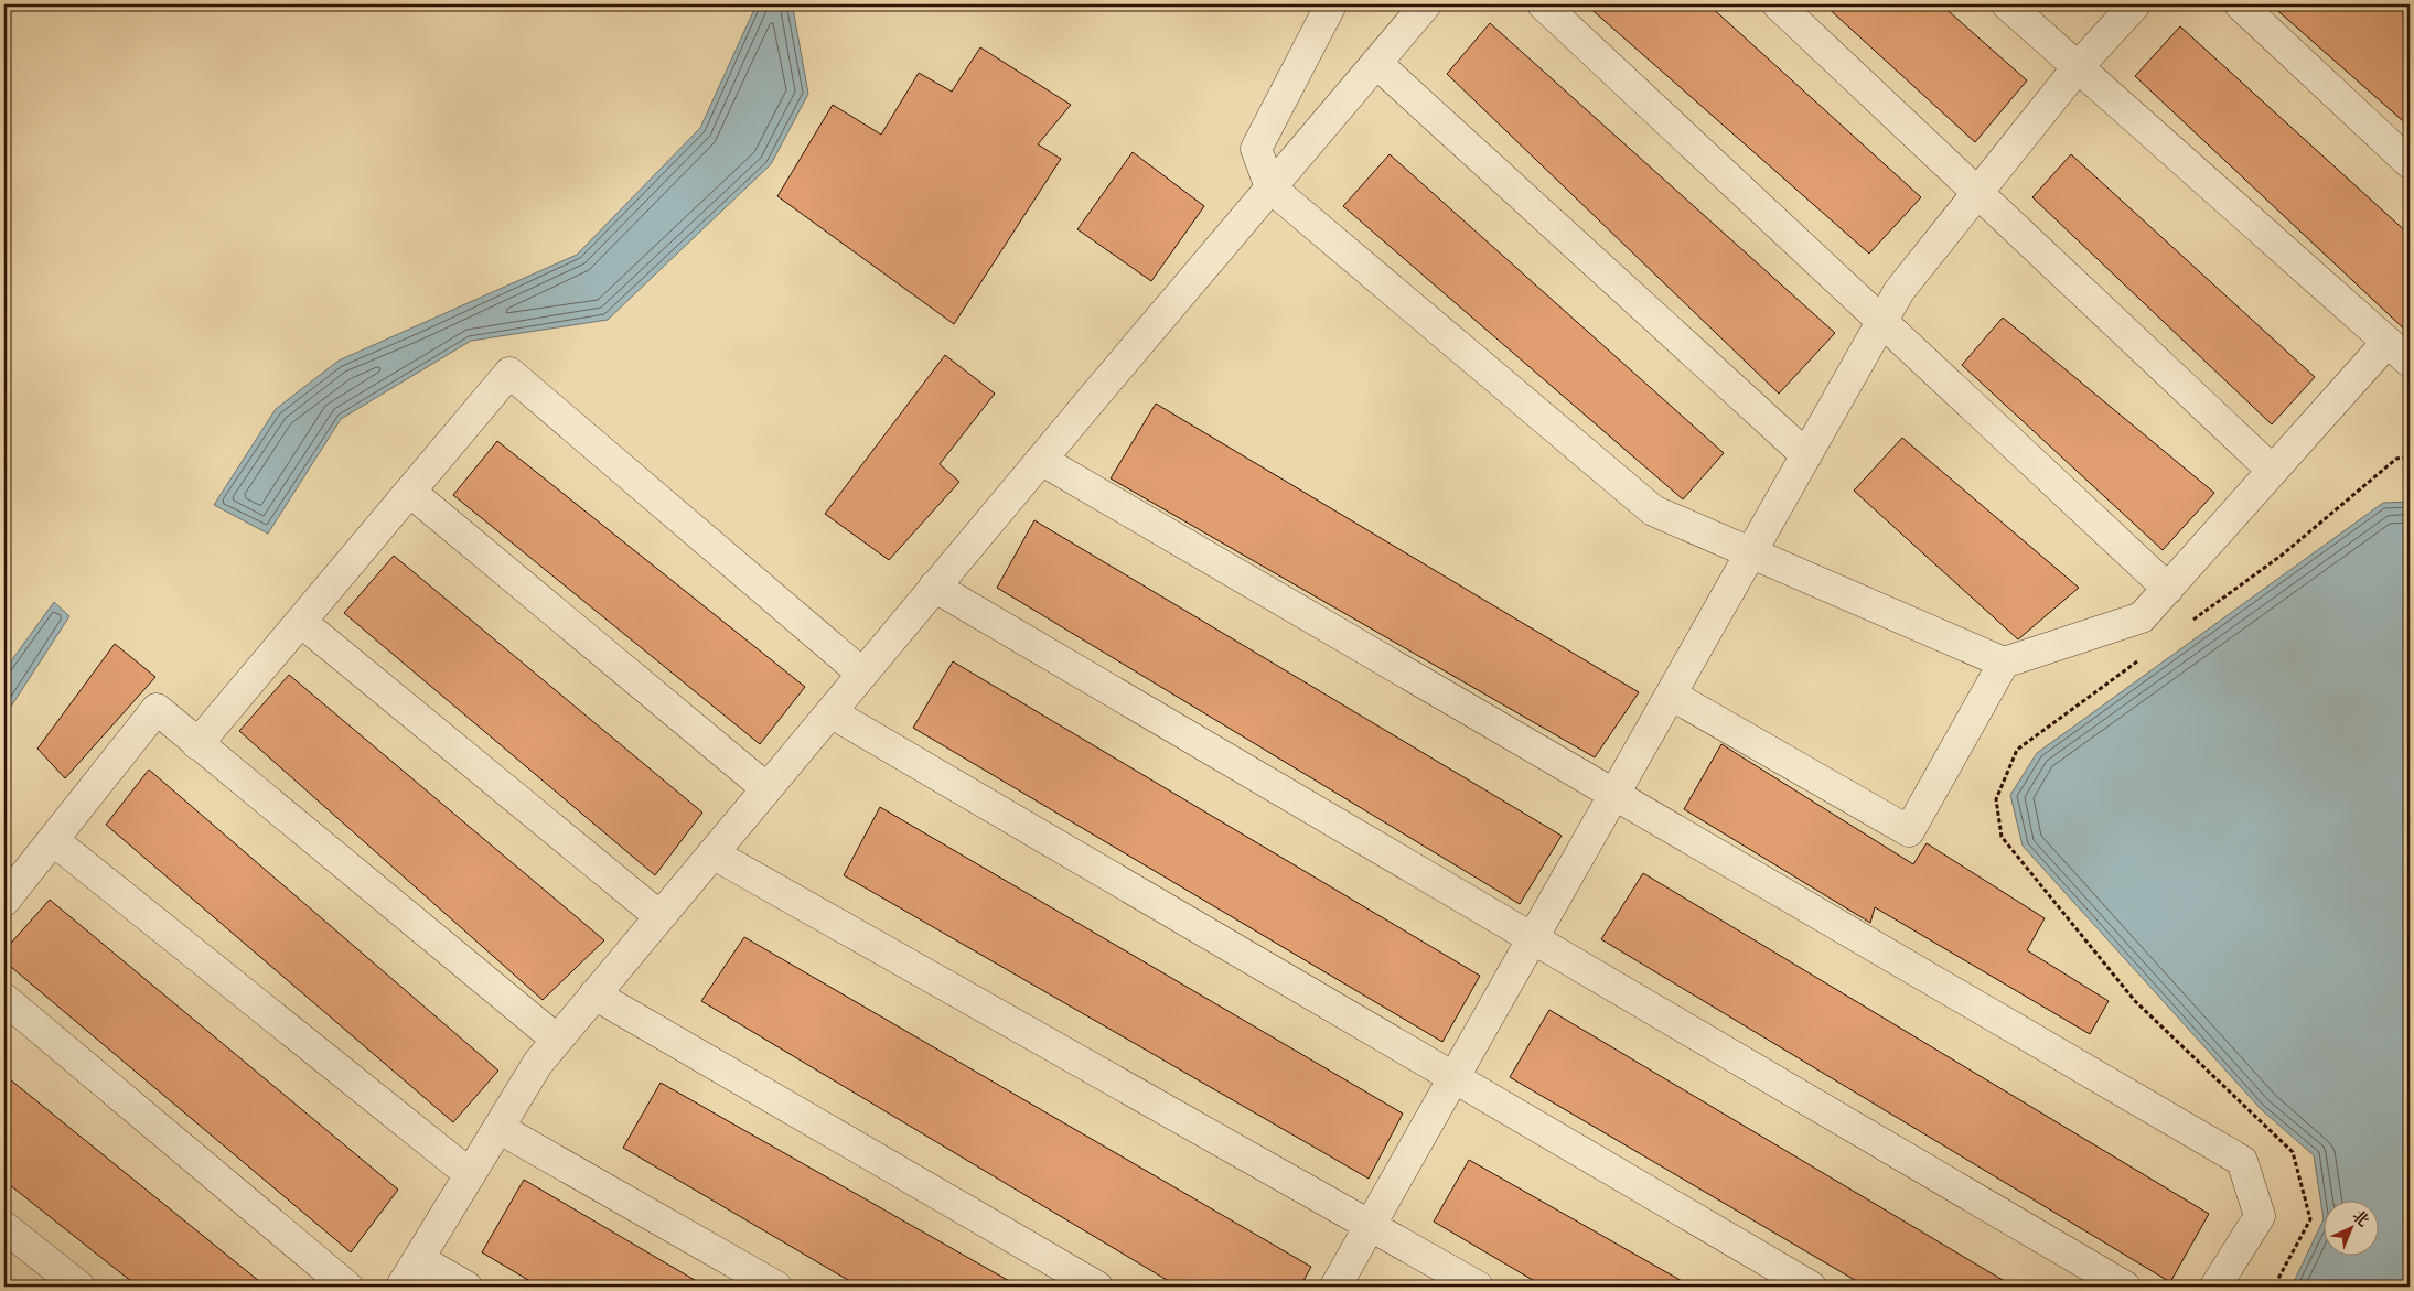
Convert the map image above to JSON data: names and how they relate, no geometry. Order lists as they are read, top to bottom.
{
  "north": "top right"
}
